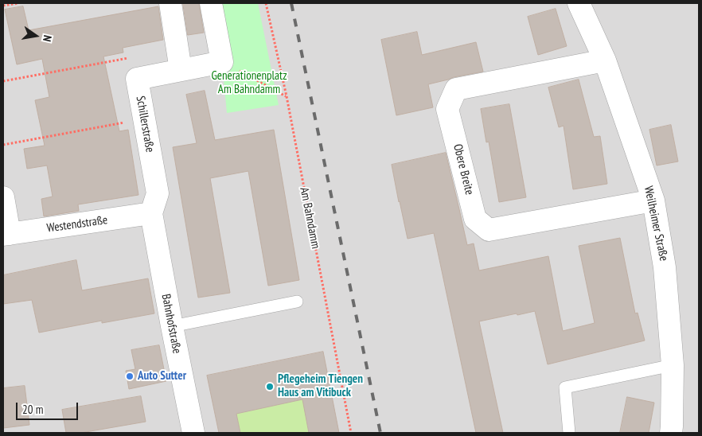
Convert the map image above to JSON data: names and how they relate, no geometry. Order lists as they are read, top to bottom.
{
  "streets": {
    "street": [
      "Schillerstraße",
      "Obere Breite",
      "Weilheimer Straße",
      "Westendstraße",
      "Bahnhofstraße"
    ],
    "path": ["Am Bahndamm"]
  },
  "crossings": [
    ["Schillerstraße", "Westendstraße"],
    ["Schillerstraße", "Bahnhofstraße"],
    ["Obere Breite", "Weilheimer Straße"],
    ["Westendstraße", "Bahnhofstraße"]
  ],
  "parks": ["Generationenplatz Am Bahndamm"],
  "places": ["Auto Sutter", "Pflegeheim Tiengen Haus am Vitibuck"],
  "scale_bar": "20 m",
  "north": "right"
}
